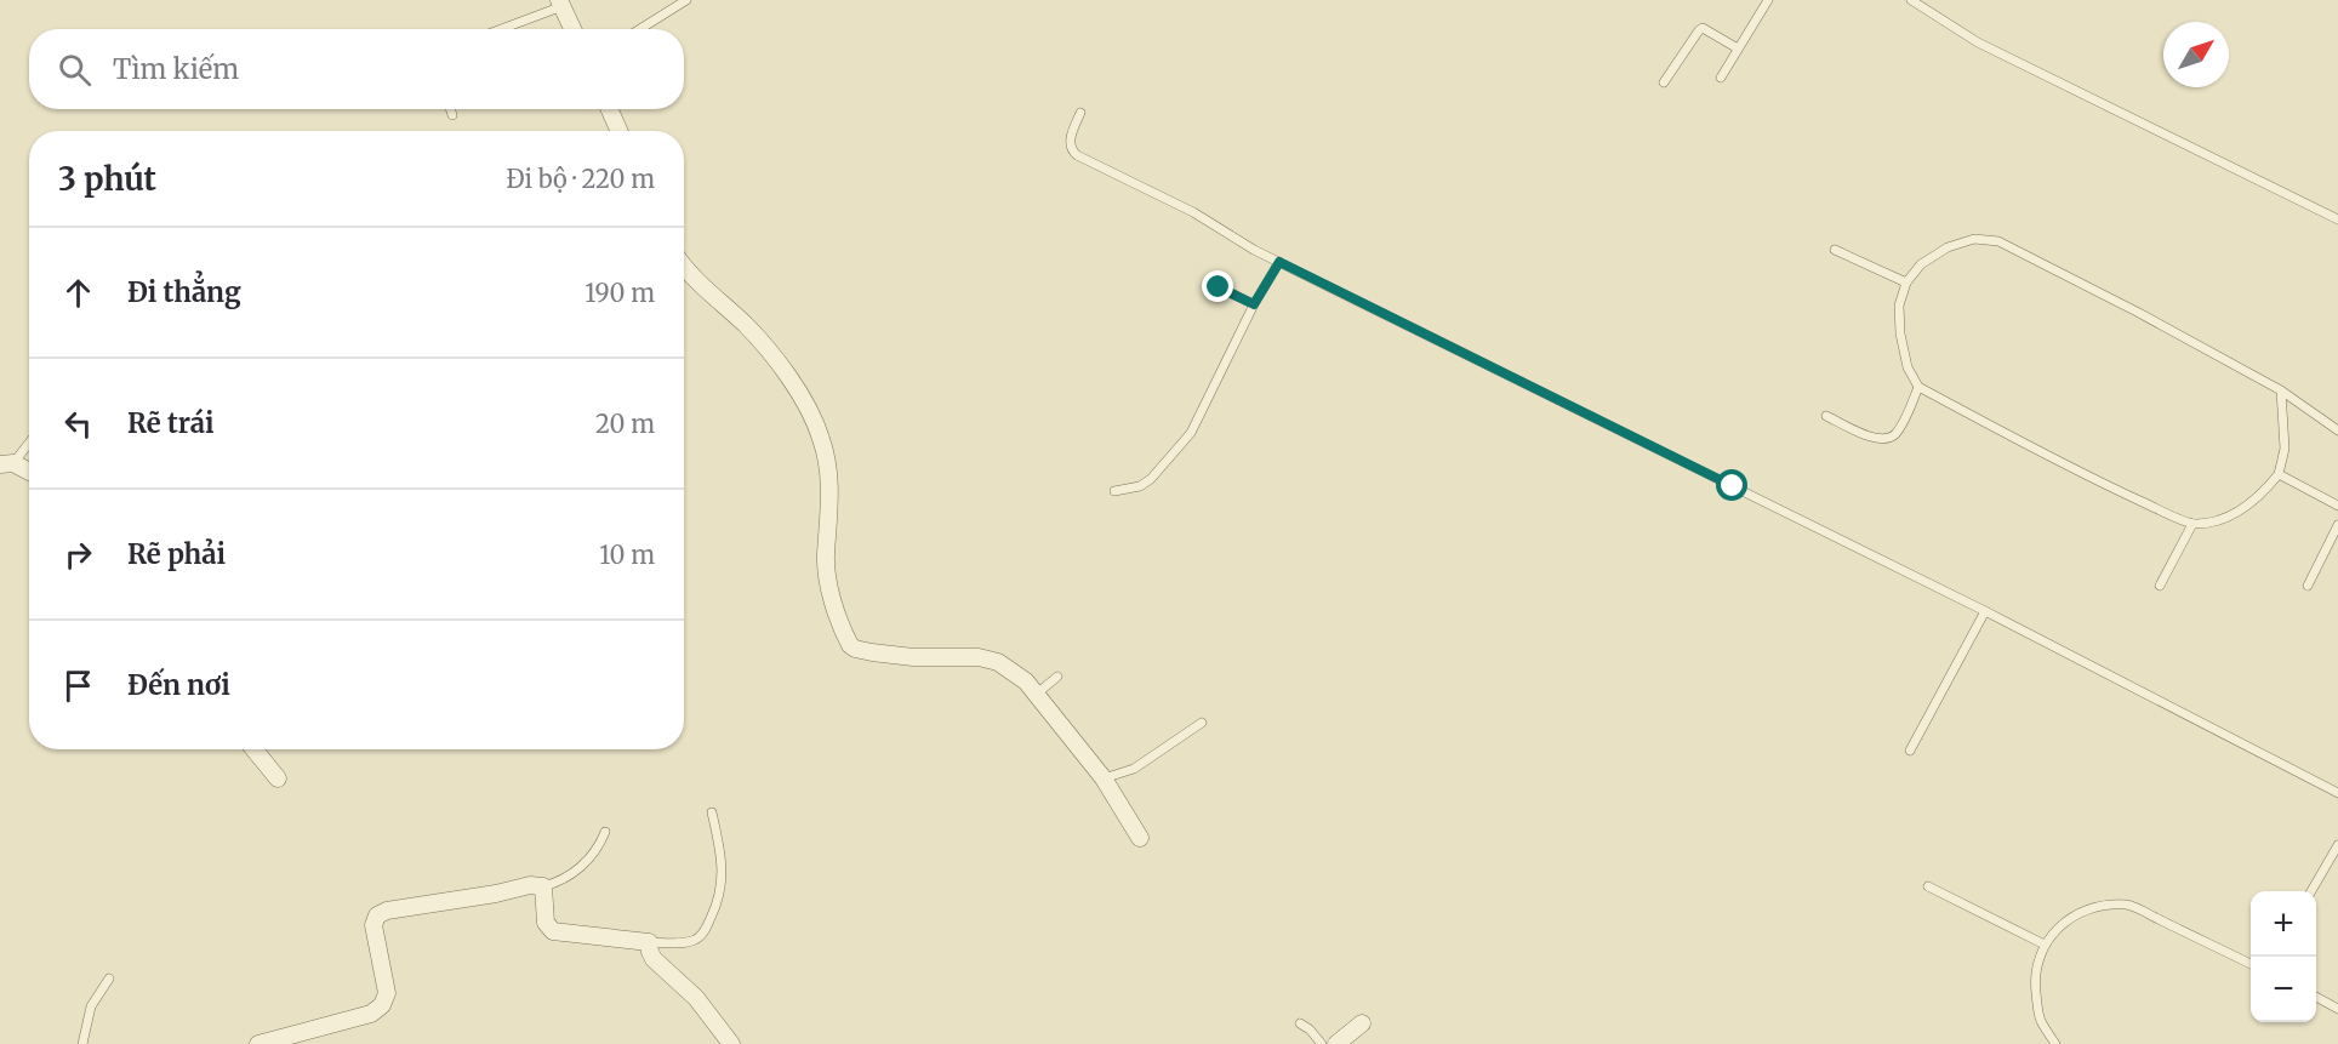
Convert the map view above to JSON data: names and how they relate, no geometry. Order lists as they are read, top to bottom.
{
  "north": "top right",
  "page": {
    "search": "Tìm kiếm",
    "heading": ["3 phút", "Đi bộ · 220 m"],
    "list": [
      ["Đi thẳng", "190 m"],
      ["Rẽ trái", "20 m"],
      ["Rẽ phải", "10 m"],
      "Đến nơi"
    ],
    "map_buttons": ["+", "−"]
  }
}
